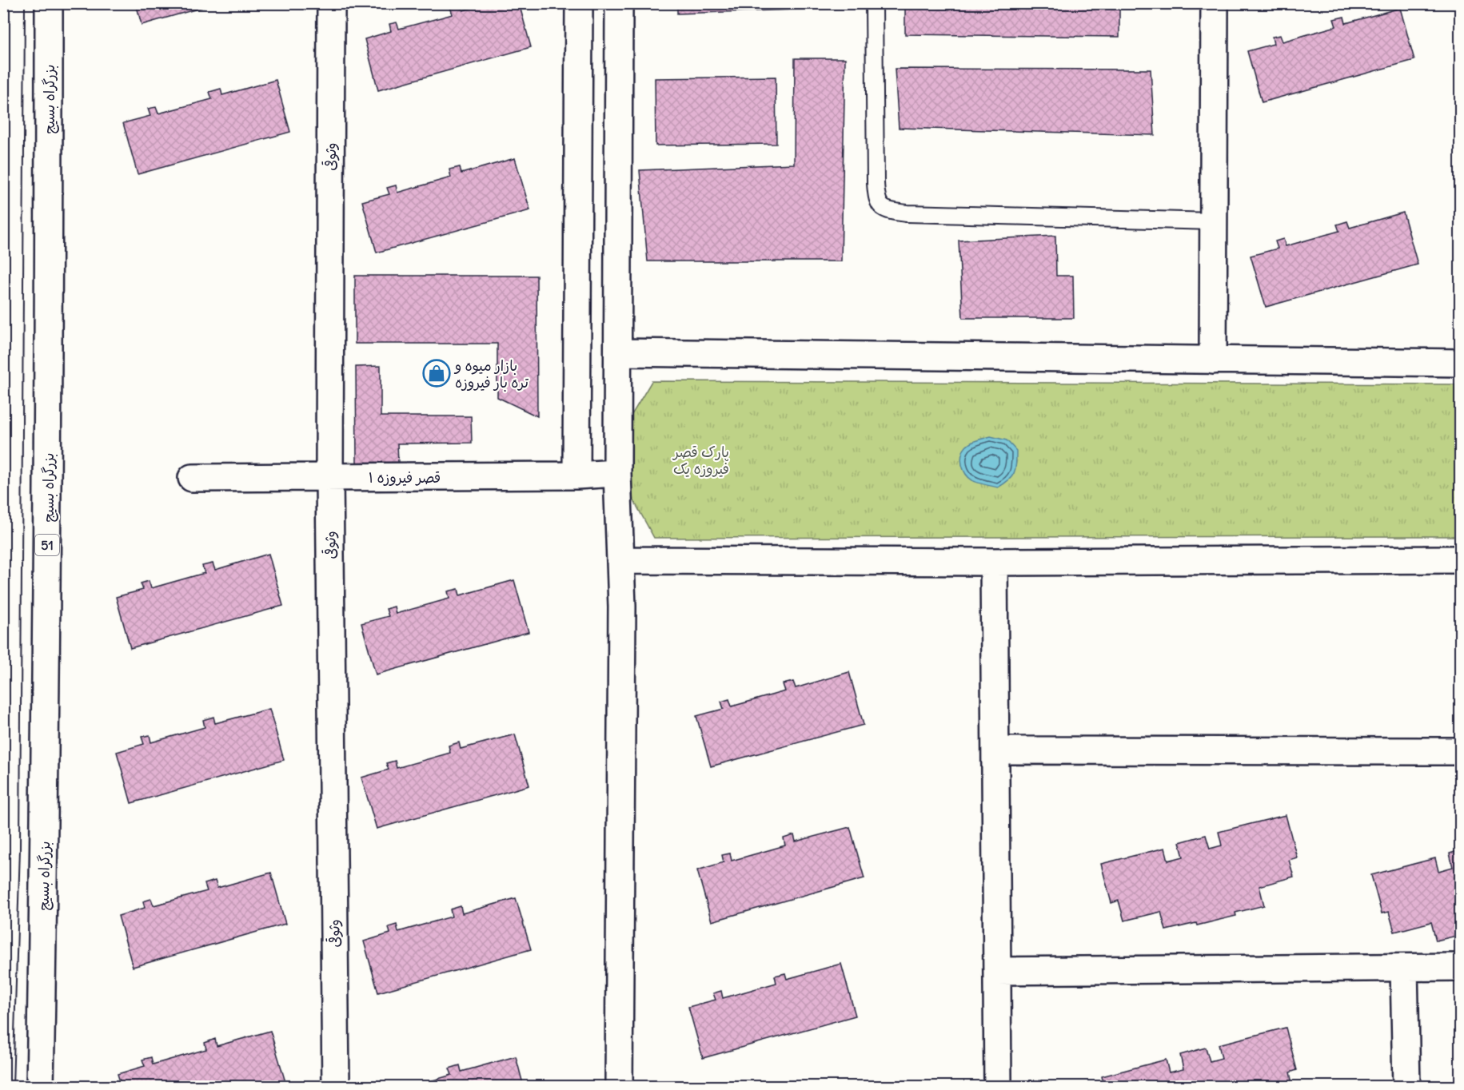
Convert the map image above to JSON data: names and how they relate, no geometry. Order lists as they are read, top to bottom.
{
  "streets": {
    "main road": [
      "بزرگراه بسیج",
      "وثوقی",
      "قصر فیروزه ۱",
      "51"
    ]
  },
  "crossings": [
    ["وثوقی", "قصر فیروزه ۱"]
  ],
  "parks": ["پارک قصر فیروزه یک"],
  "places": {
    "shop": ["بازار میوه و تره بار فیروزه"]
  }
}
